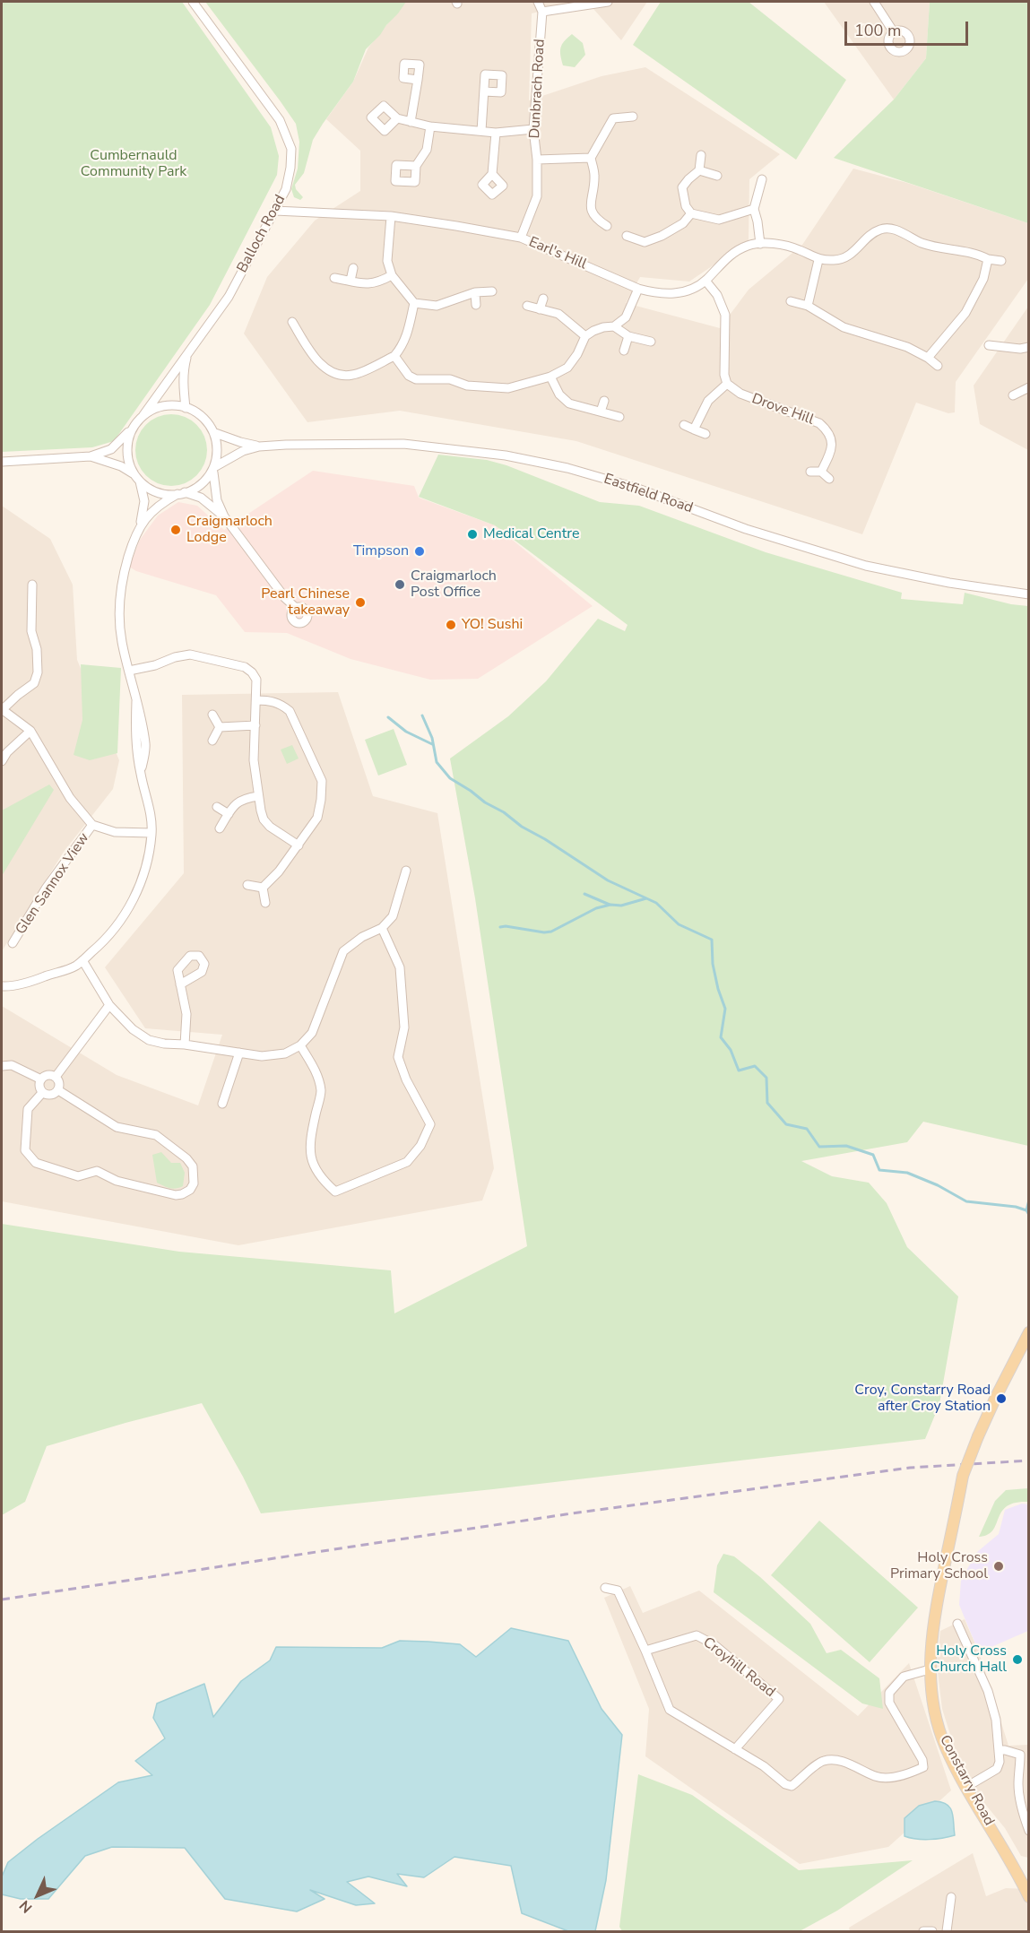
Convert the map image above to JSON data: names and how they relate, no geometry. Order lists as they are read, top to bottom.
{
  "streets": {
    "main road": ["Constarry Road"],
    "street": [
      "Dunbrach Road",
      "Balloch Road",
      "Earl's Hill",
      "Drove Hill",
      "Eastfield Road",
      "Glen Sannox View",
      "Croyhill Road"
    ]
  },
  "crossings": [
    ["Dunbrach Road", "Earl's Hill"],
    ["Balloch Road", "Earl's Hill"],
    ["Balloch Road", "Eastfield Road"]
  ],
  "parks": ["Cumbernauld Community Park"],
  "places": [
    "Craigmarloch Lodge",
    "Medical Centre",
    "Timpson",
    "Craigmarloch Post Office",
    "Pearl Chinese takeaway",
    "YO! Sushi",
    "Croy, Constarry Road after Croy Station",
    "Holy Cross Primary School",
    "Holy Cross Church Hall"
  ],
  "scale_bar": "100 m",
  "north": "bottom left"
}
